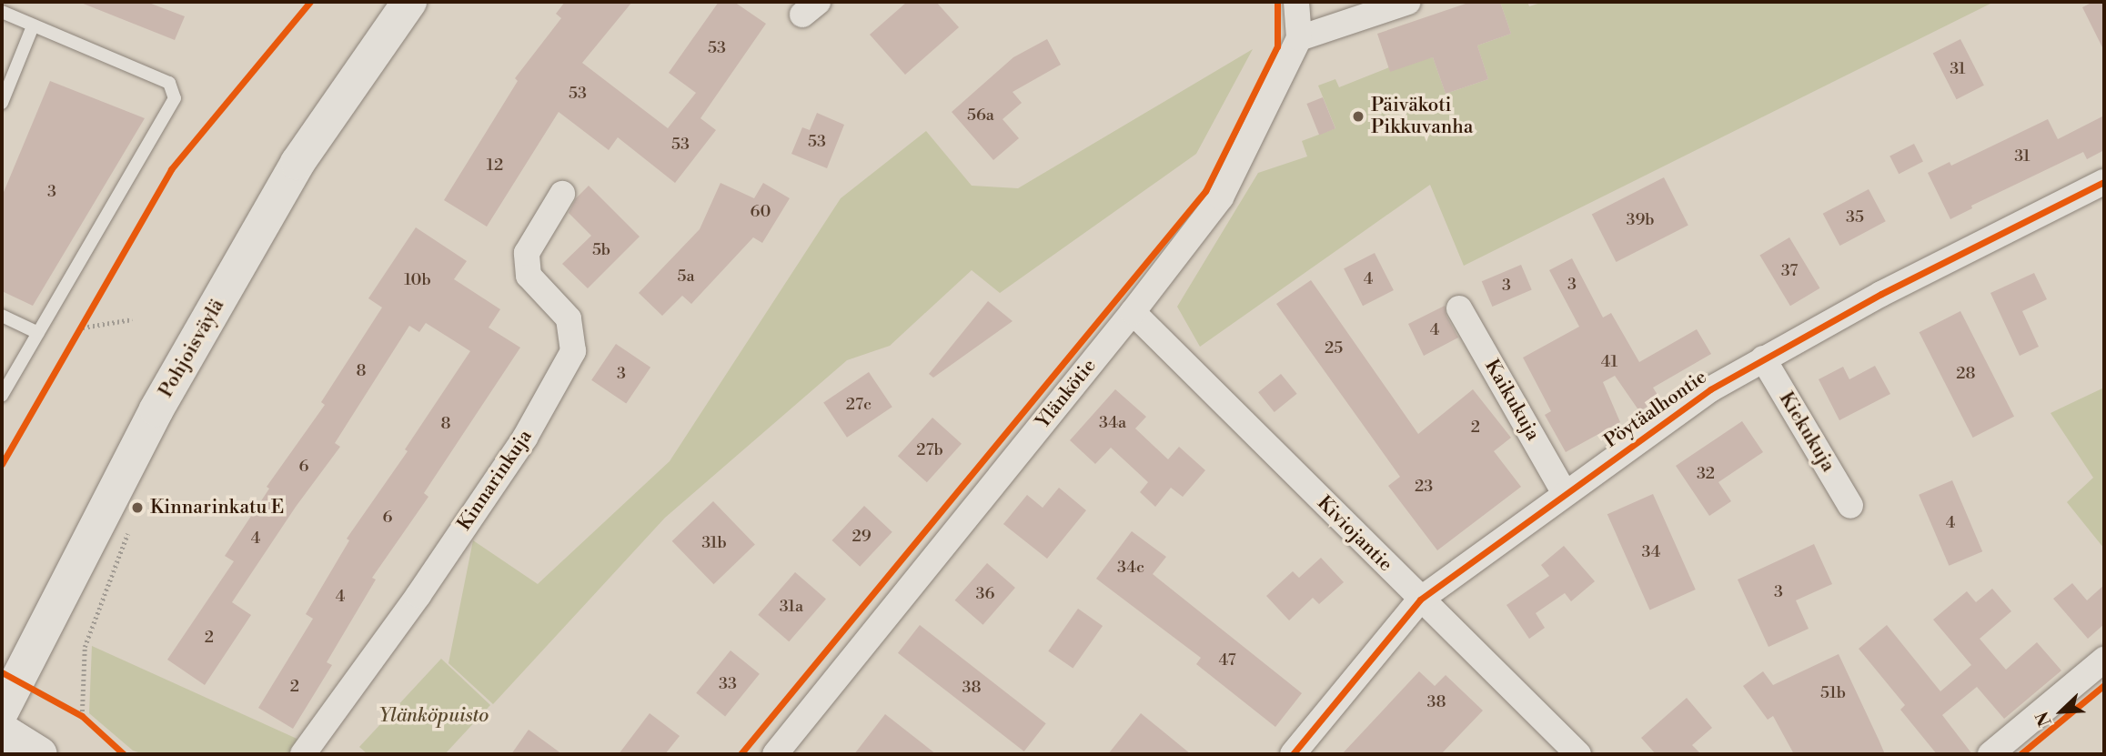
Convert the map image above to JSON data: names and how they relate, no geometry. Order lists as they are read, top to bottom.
{
  "streets": {
    "main road": ["Pohjoisväylä"],
    "street": [
      "Ylänkötie",
      "Kaikukuja",
      "Pöytäalhontie",
      "Kiekukuja",
      "Kinnarinkuja",
      "Kiviojantie"
    ]
  },
  "crossings": [
    ["Ylänkötie", "Kiviojantie"],
    ["Kaikukuja", "Pöytäalhontie"],
    ["Pöytäalhontie", "Kiekukuja"],
    ["Pöytäalhontie", "Kiviojantie"]
  ],
  "parks": ["Ylänköpuisto"],
  "places": ["Päiväkoti Pikkuvanha", "Kinnarinkatu E"],
  "house_numbers": [
    "53",
    "31",
    "53",
    "56a",
    "53",
    "53",
    "31",
    "12",
    "3",
    "60",
    "35",
    "39b",
    "5b",
    "37",
    "5a",
    "4",
    "10b",
    "3",
    "3",
    "4",
    "25",
    "41",
    "8",
    "3",
    "28",
    "27c",
    "34a",
    "8",
    "2",
    "27b",
    "6",
    "32",
    "23",
    "6",
    "4",
    "29",
    "4",
    "31b",
    "34",
    "34c",
    "3",
    "36",
    "4",
    "31a",
    "2",
    "47",
    "33",
    "2",
    "38",
    "51b",
    "38"
  ],
  "north": "bottom left"
}
